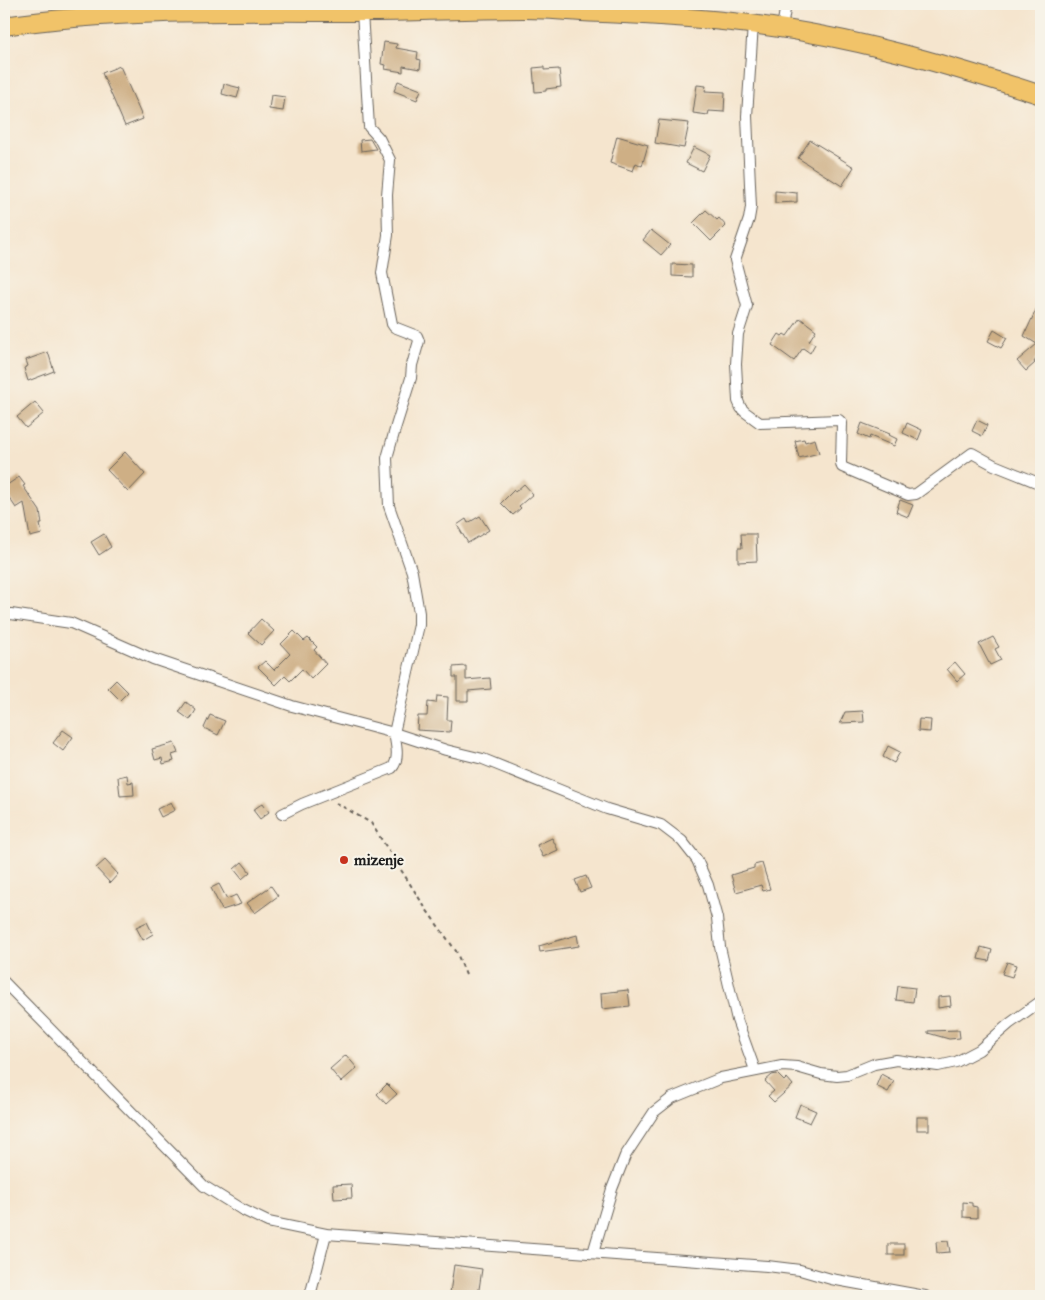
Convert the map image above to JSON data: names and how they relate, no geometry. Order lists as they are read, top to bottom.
{
  "places": ["mizenje"]
}
